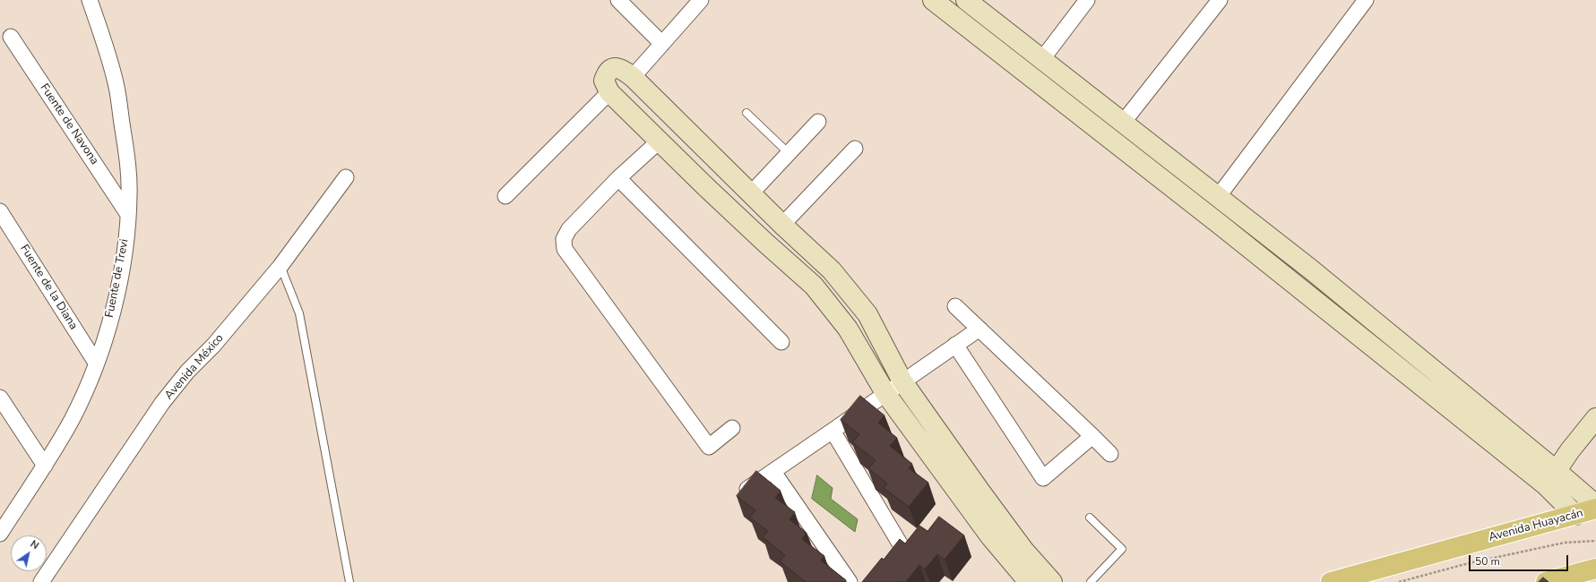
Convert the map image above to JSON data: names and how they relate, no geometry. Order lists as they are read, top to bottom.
{
  "streets": {
    "main road": ["Avenida Huayacán"],
    "street": [
      "Fuente de Navona",
      "Fuente de Trevi",
      "Fuente de la Diana",
      "Avenida México"
    ]
  },
  "crossings": [
    ["Fuente de Navona", "Fuente de Trevi"],
    ["Fuente de Trevi", "Fuente de la Diana"]
  ],
  "scale_bar": "50 m",
  "north": "top right"
}
